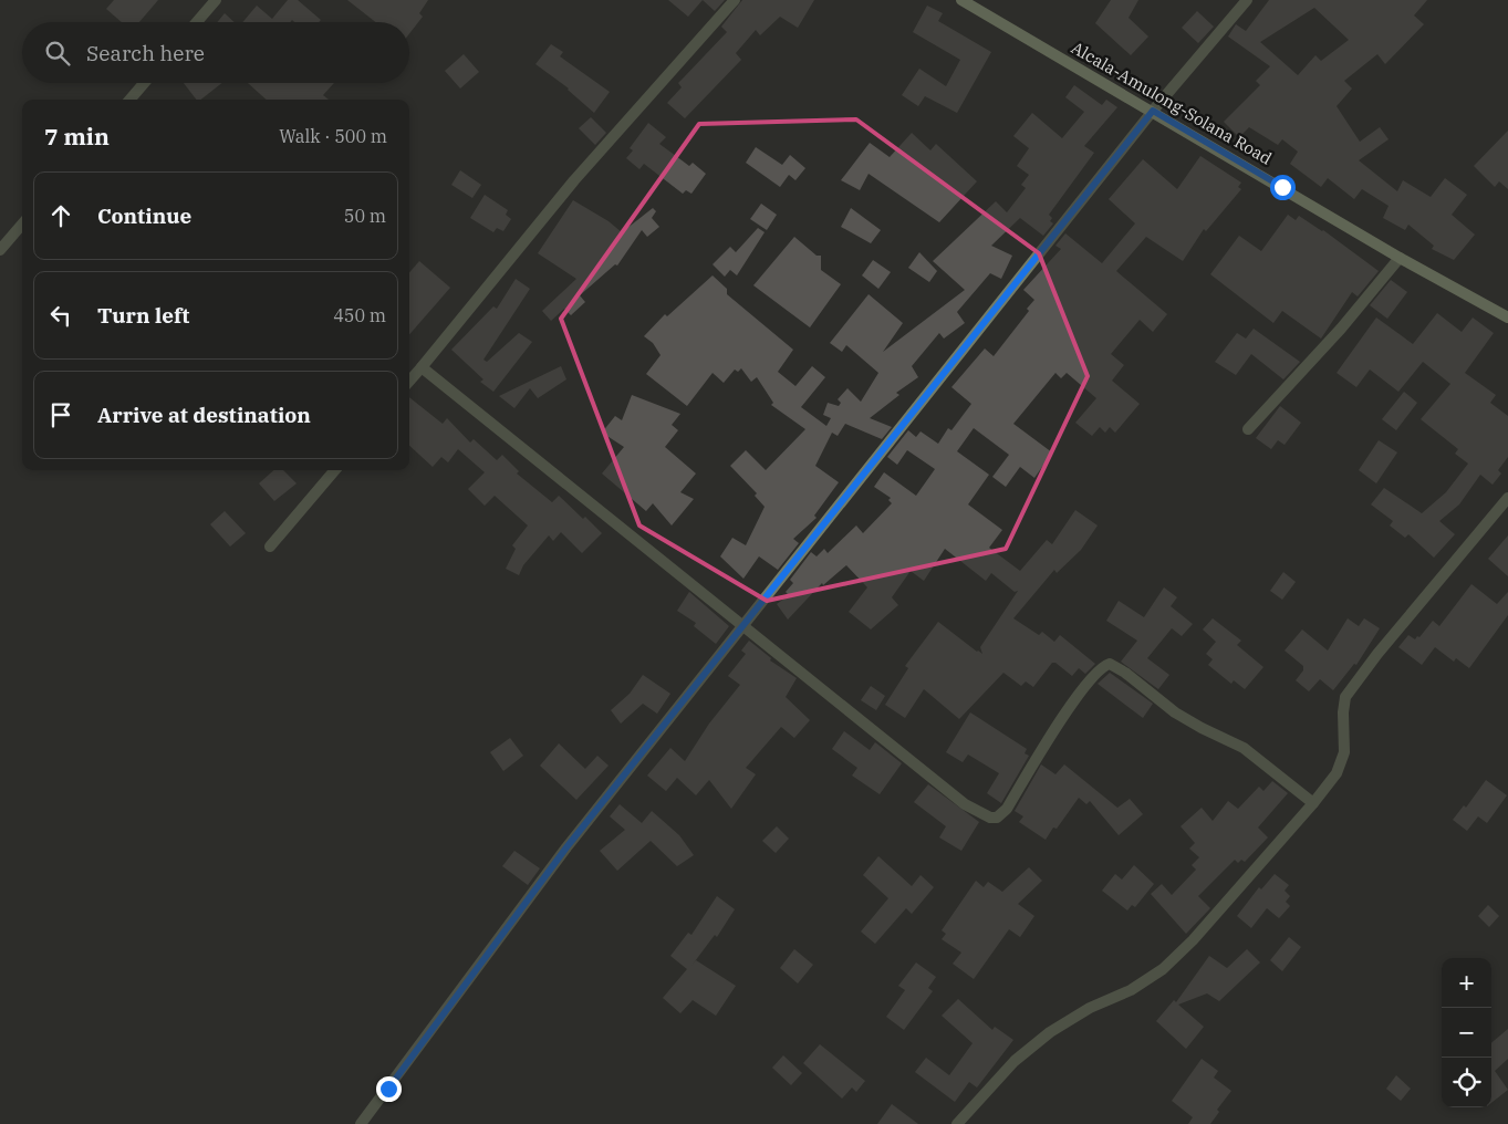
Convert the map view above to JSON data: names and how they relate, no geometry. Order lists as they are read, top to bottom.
{
  "streets": {
    "main road": ["Alcala-Amulong-Solana Road"]
  },
  "page": {
    "search": "Search here",
    "heading": ["7 min", "Walk · 500 m"],
    "list": [
      ["Continue", "50 m"],
      ["Turn left", "450 m"],
      "Arrive at destination"
    ],
    "map_buttons": ["+", "−"]
  }
}
